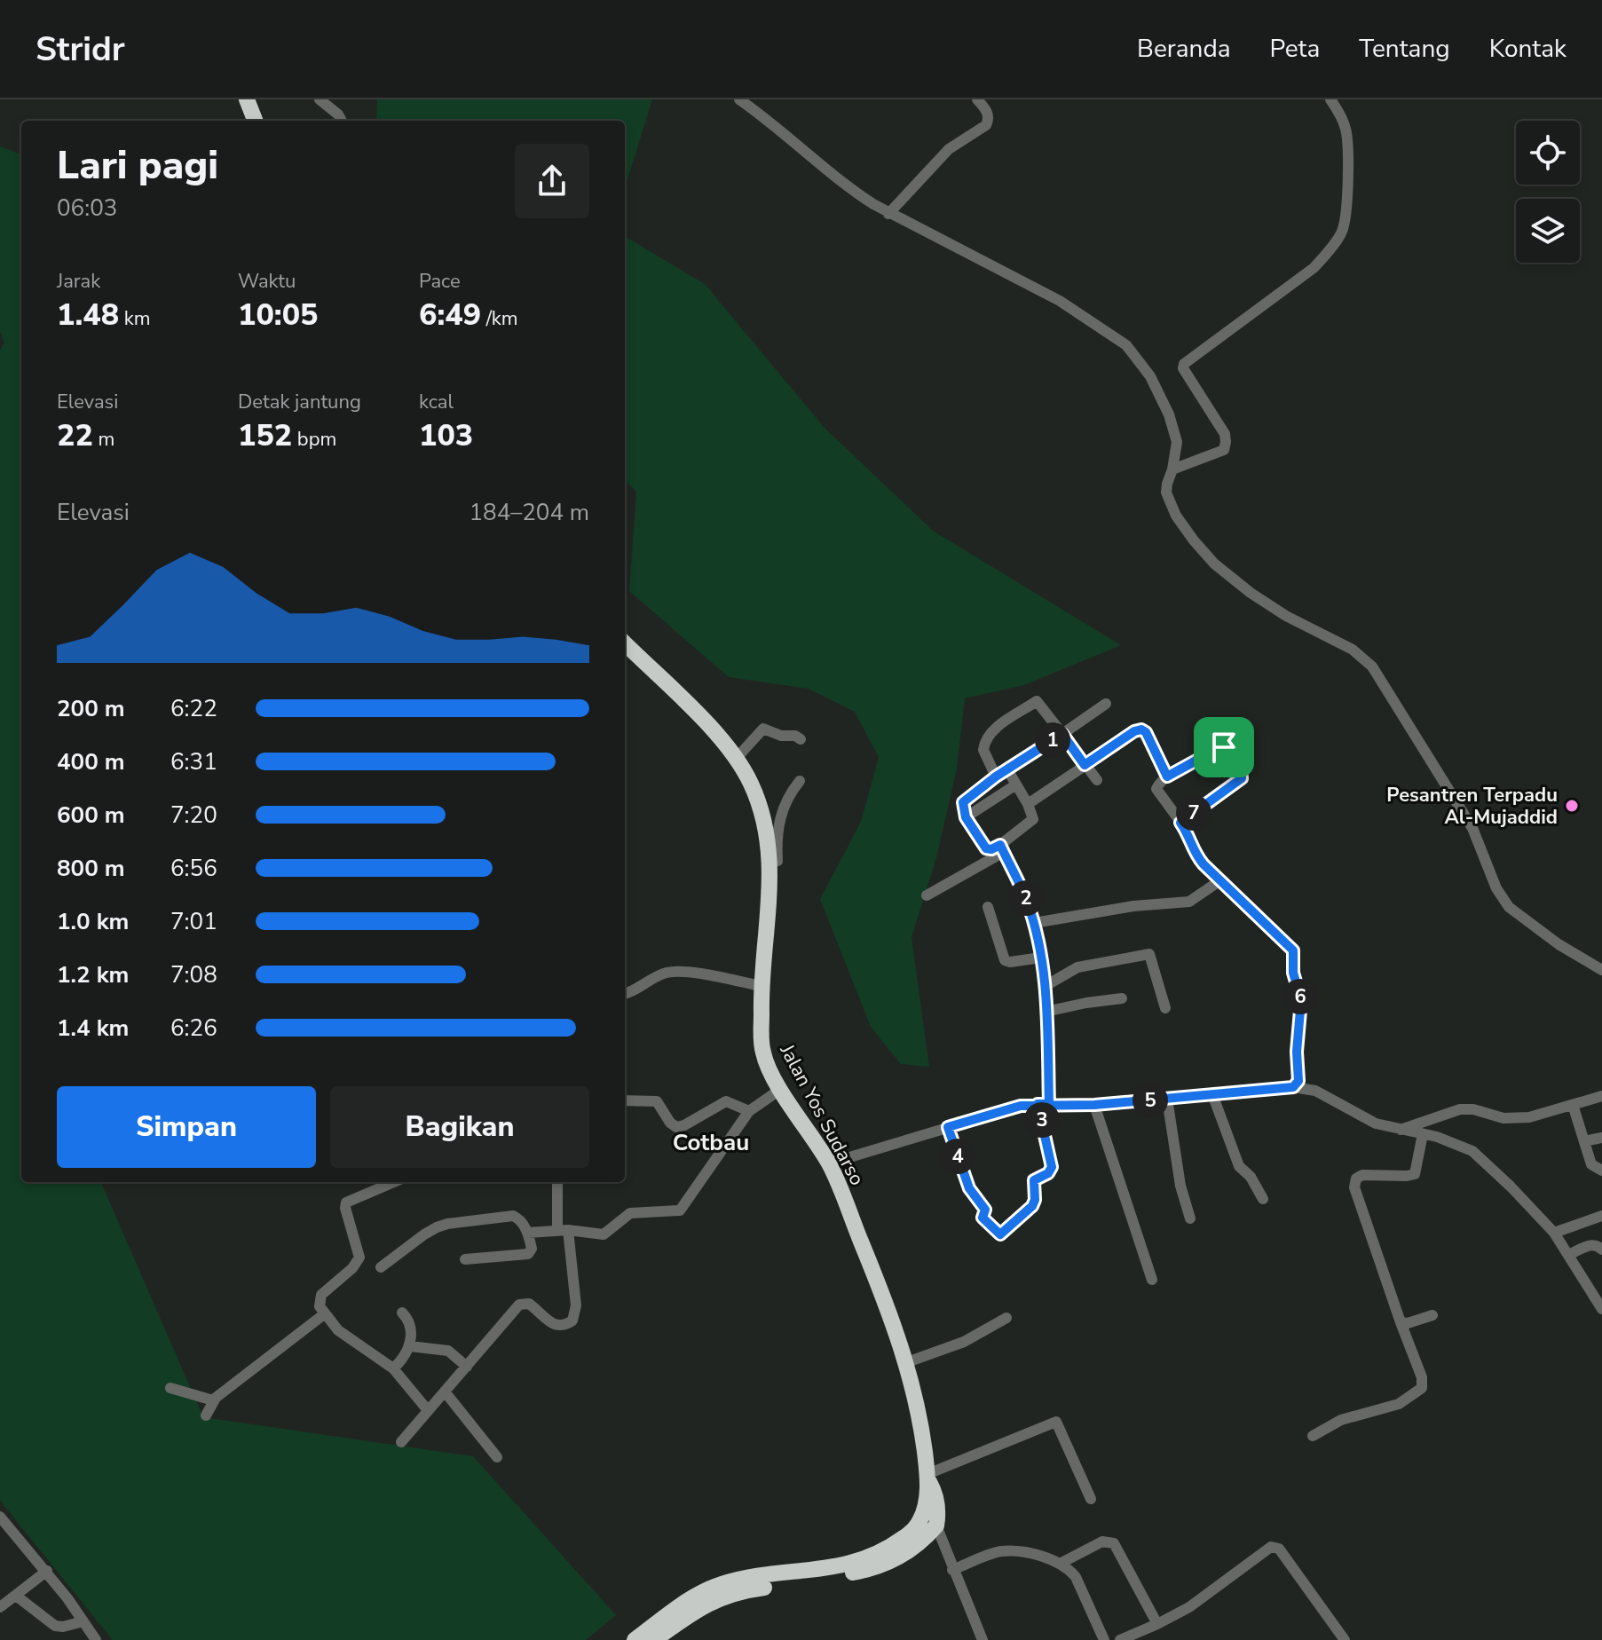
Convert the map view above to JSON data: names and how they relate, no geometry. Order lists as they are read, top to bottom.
{
  "streets": {
    "highway": ["Jalan Yos Sudarso"]
  },
  "districts": ["Cotbau"],
  "places": ["Pesantren Terpadu Al-Mujaddid"],
  "page": {
    "header": "Stridr",
    "nav": [
      "Beranda",
      "Peta",
      "Tentang",
      "Kontak"
    ],
    "heading": ["Lari pagi", "06:03"],
    "stats": [
      ["Jarak", "1.48 km"],
      ["Waktu", "10:05"],
      ["Pace", "6:49 /km"],
      ["Elevasi", "22 m"],
      ["Detak jantung", "152 bpm"],
      ["kcal", "103"]
    ],
    "chart": ["Elevasi", "184–204 m"],
    "list": [
      {
        "name": "200 m",
        "note": "6:22"
      },
      {
        "name": "400 m",
        "note": "6:31"
      },
      {
        "name": "600 m",
        "note": "7:20"
      },
      {
        "name": "800 m",
        "note": "6:56"
      },
      {
        "name": "1.0 km",
        "note": "7:01"
      },
      {
        "name": "1.2 km",
        "note": "7:08"
      },
      {
        "name": "1.4 km",
        "note": "6:26"
      }
    ],
    "pins": [
      "1",
      "7",
      "2",
      "6",
      "5",
      "3",
      "4"
    ],
    "buttons": ["Simpan", "Bagikan"]
  }
}
